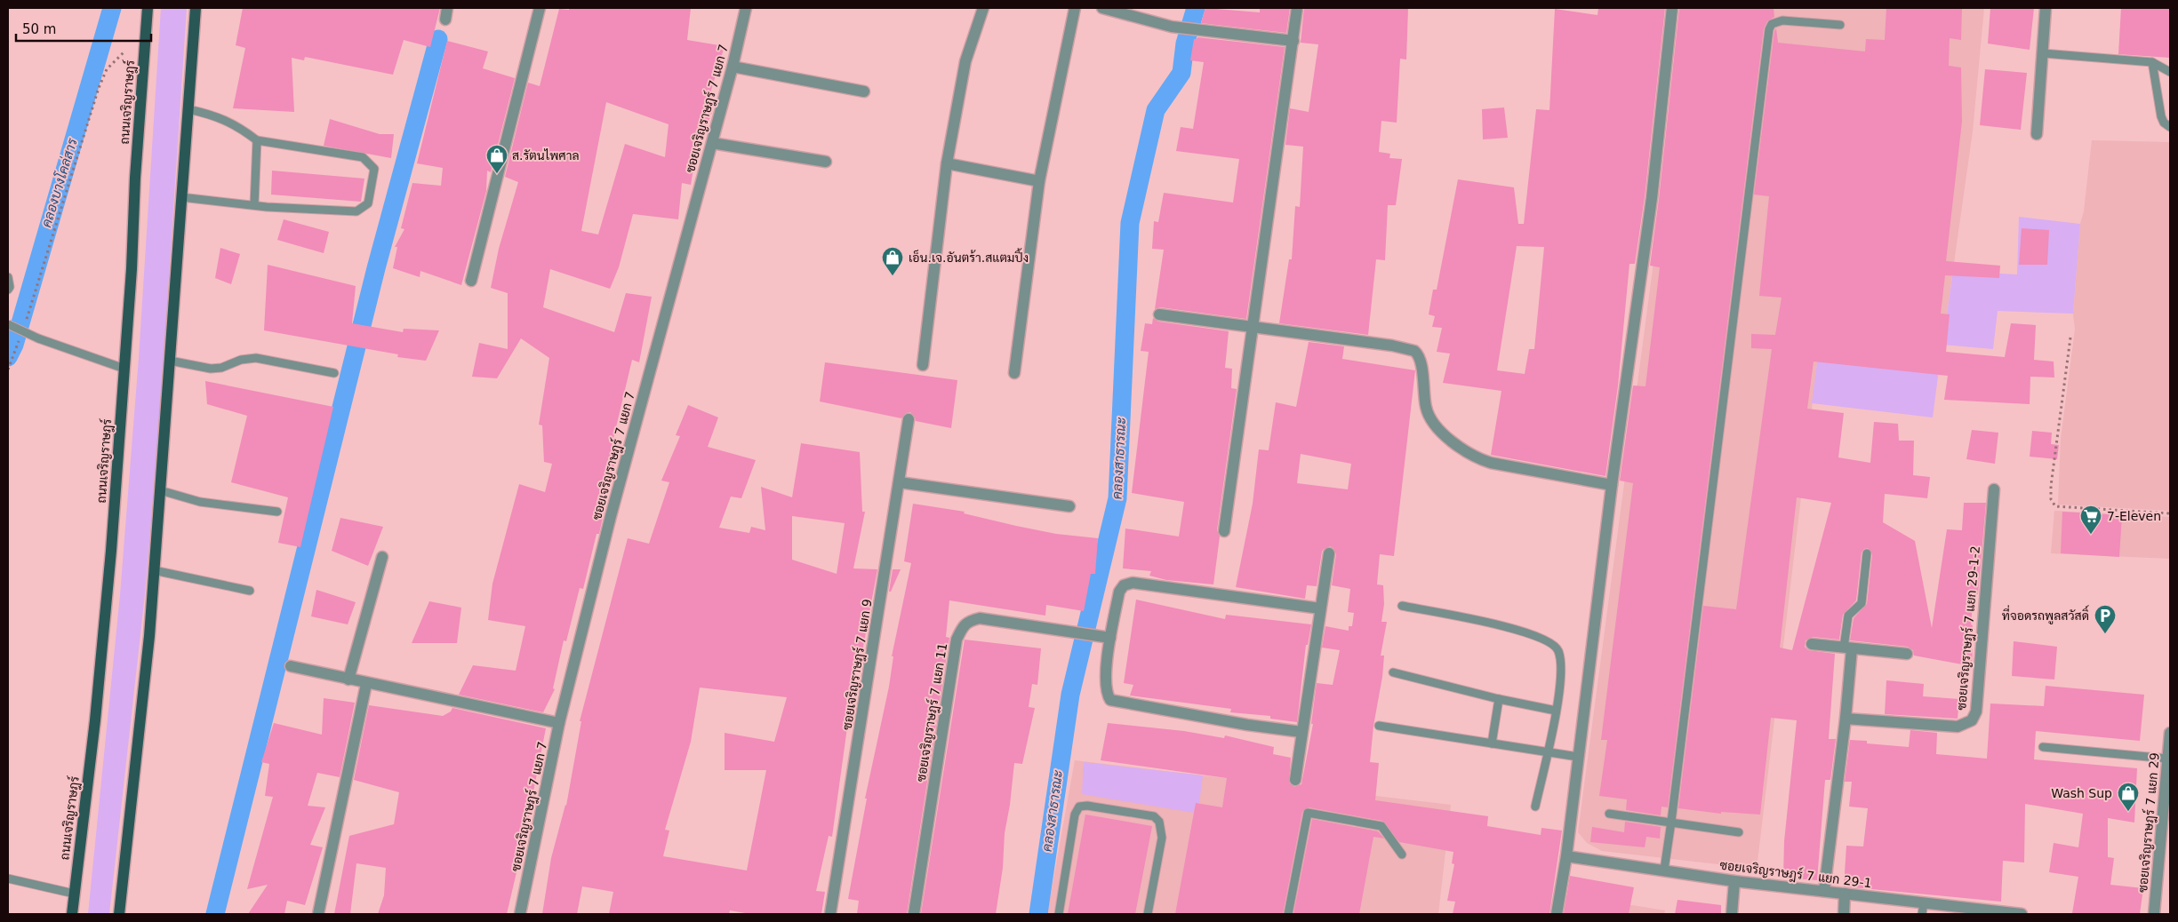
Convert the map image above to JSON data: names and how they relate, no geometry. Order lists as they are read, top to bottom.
{
  "streets": {
    "main road": ["ถนนเจริญราษฎร์"],
    "street": [
      "ซอยเจริญราษฎร์ 7 แยก 7",
      "ซอยเจริญราษฎร์ 7 แยก 29-1-2",
      "ซอยเจริญราษฎร์ 7 แยก 9",
      "ซอยเจริญราษฎร์ 7 แยก 11",
      "ซอยเจริญราษฎร์ 7 แยก 29",
      "ซอยเจริญราษฎร์ 7 แยก 29-1"
    ]
  },
  "water": ["คลองบางโคล่สาร", "คลองสาธารณะ"],
  "places": {
    "shop": ["ส.รัตนไพศาล", "เอ็น.เจ.อันตร้า.สแตมปิ้ง", "Wash Sup"],
    "supermarket": ["7-Eleven"],
    "parking": ["ที่จอดรถพูลสวัสดิ์"]
  },
  "scale_bar": "50 m"
}
